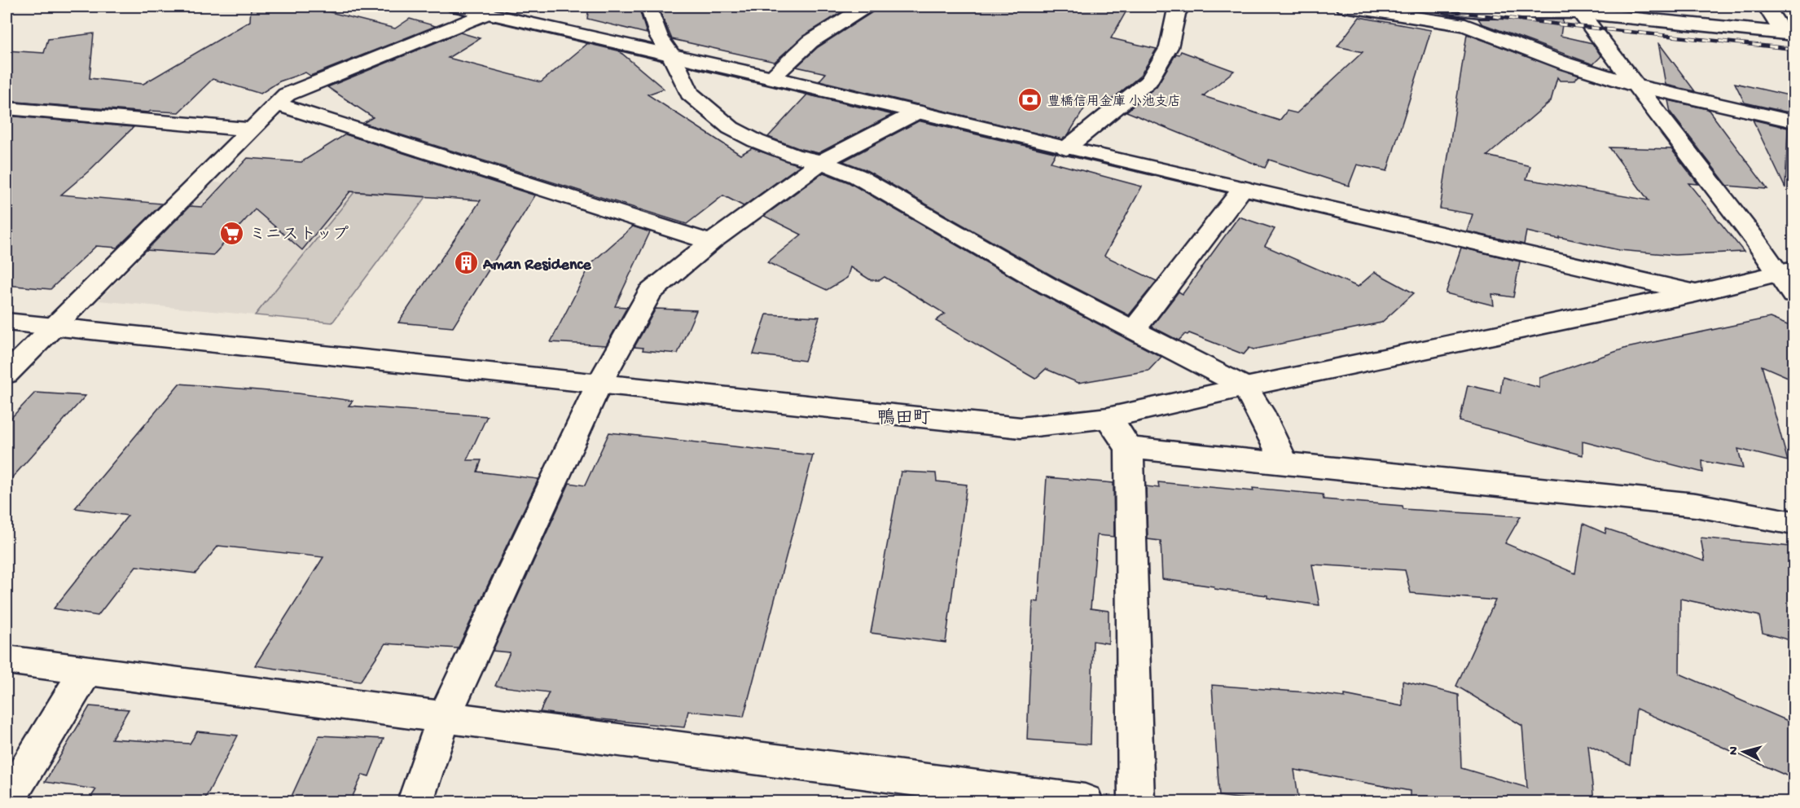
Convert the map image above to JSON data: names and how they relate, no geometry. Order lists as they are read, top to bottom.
{
  "districts": ["鴨田町"],
  "places": {
    "bank": ["豊橋信用金庫 小池支店"],
    "supermarket": ["ミニストップ"],
    "building": ["Aman Residence"]
  },
  "north": "left"
}
